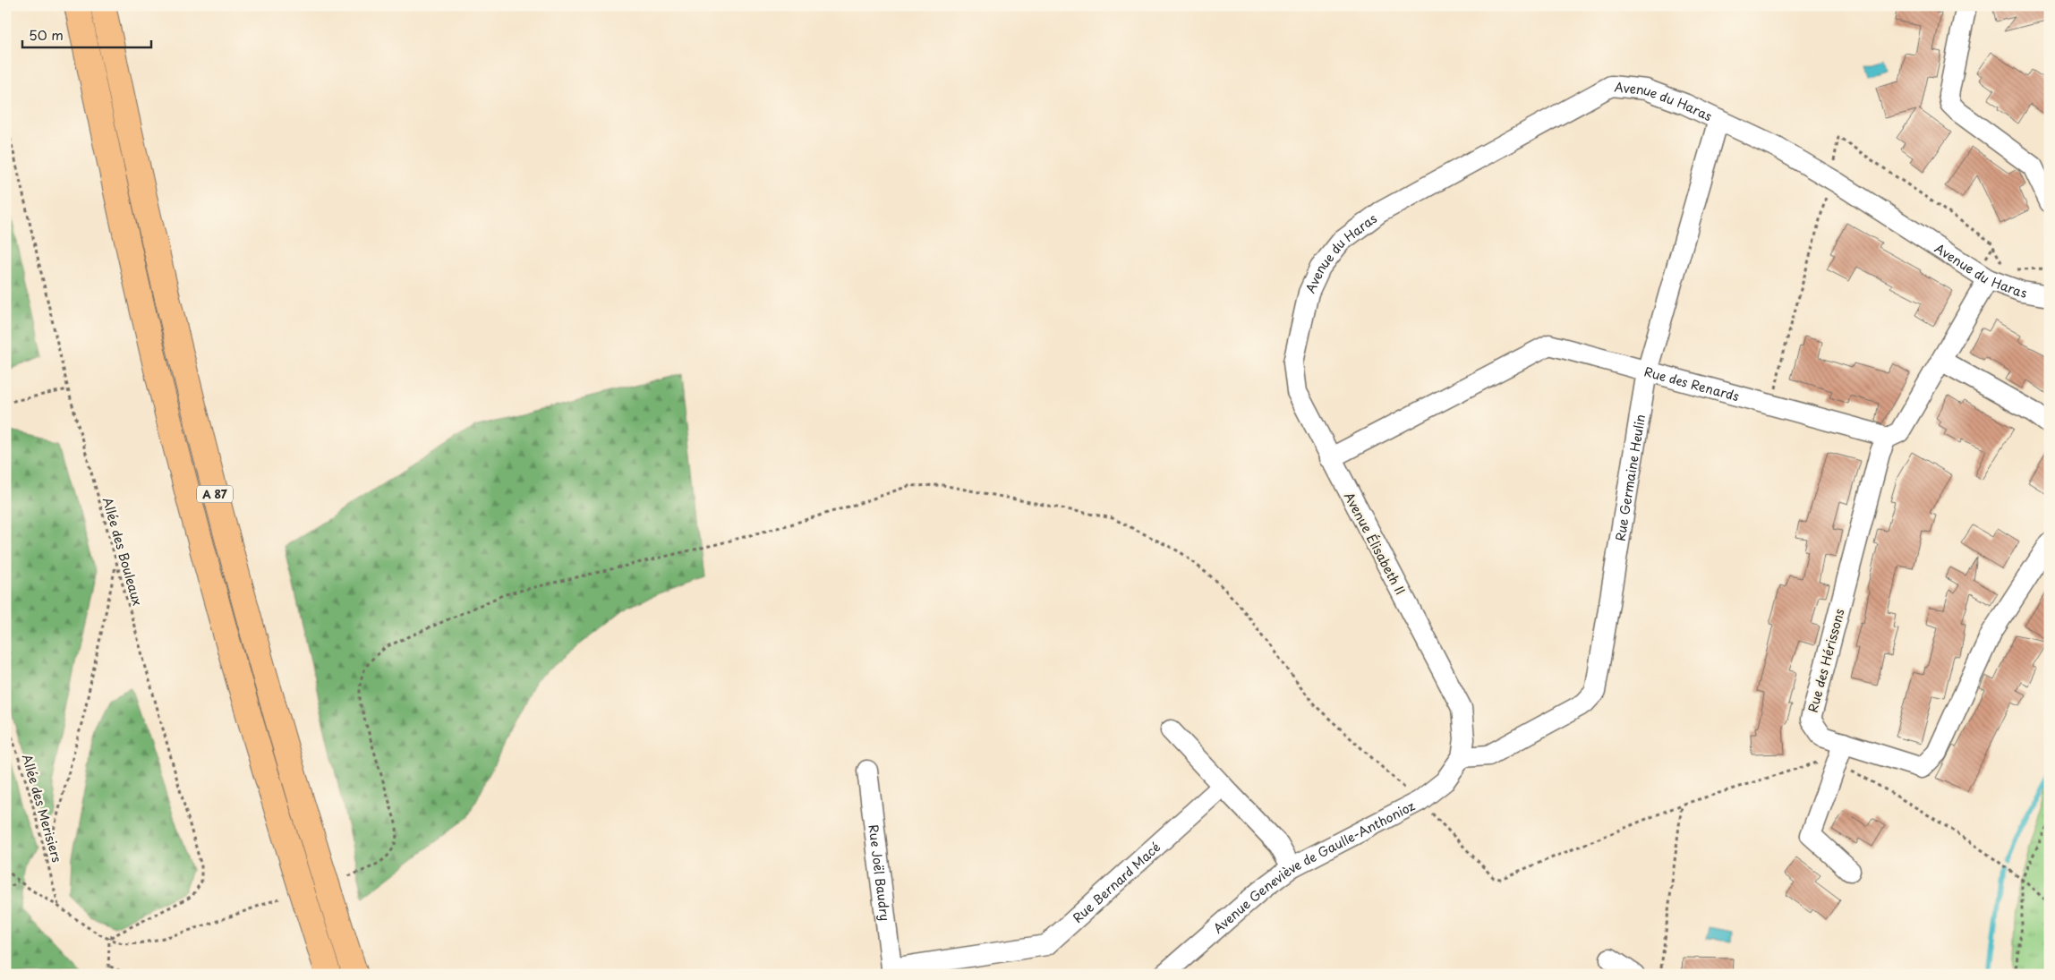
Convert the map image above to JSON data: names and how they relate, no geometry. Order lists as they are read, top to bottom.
{
  "streets": {
    "highway": ["A 87"],
    "street": [
      "Avenue du Haras",
      "Rue des Renards",
      "Rue Germaine Heulin",
      "Avenue Élisabeth II",
      "Rue des Hérissons",
      "Avenue Geneviève de Gaulle-Anthonioz",
      "Rue Joël Baudry",
      "Rue Bernard Macé"
    ],
    "path": ["Allée des Bouleaux", "Allée des Merisiers"]
  },
  "crossings": [
    ["Avenue du Haras", "Rue Germaine Heulin"],
    ["Avenue du Haras", "Avenue Élisabeth II"],
    ["Rue des Renards", "Rue Germaine Heulin"],
    ["Rue des Renards", "Avenue Élisabeth II"],
    ["Rue des Renards", "Rue des Hérissons"],
    ["Rue Germaine Heulin", "Avenue Élisabeth II"],
    ["Rue Germaine Heulin", "Avenue Geneviève de Gaulle-Anthonioz"],
    ["Avenue Élisabeth II", "Avenue Geneviève de Gaulle-Anthonioz"],
    ["Rue Joël Baudry", "Rue Bernard Macé"]
  ],
  "scale_bar": "50 m"
}
